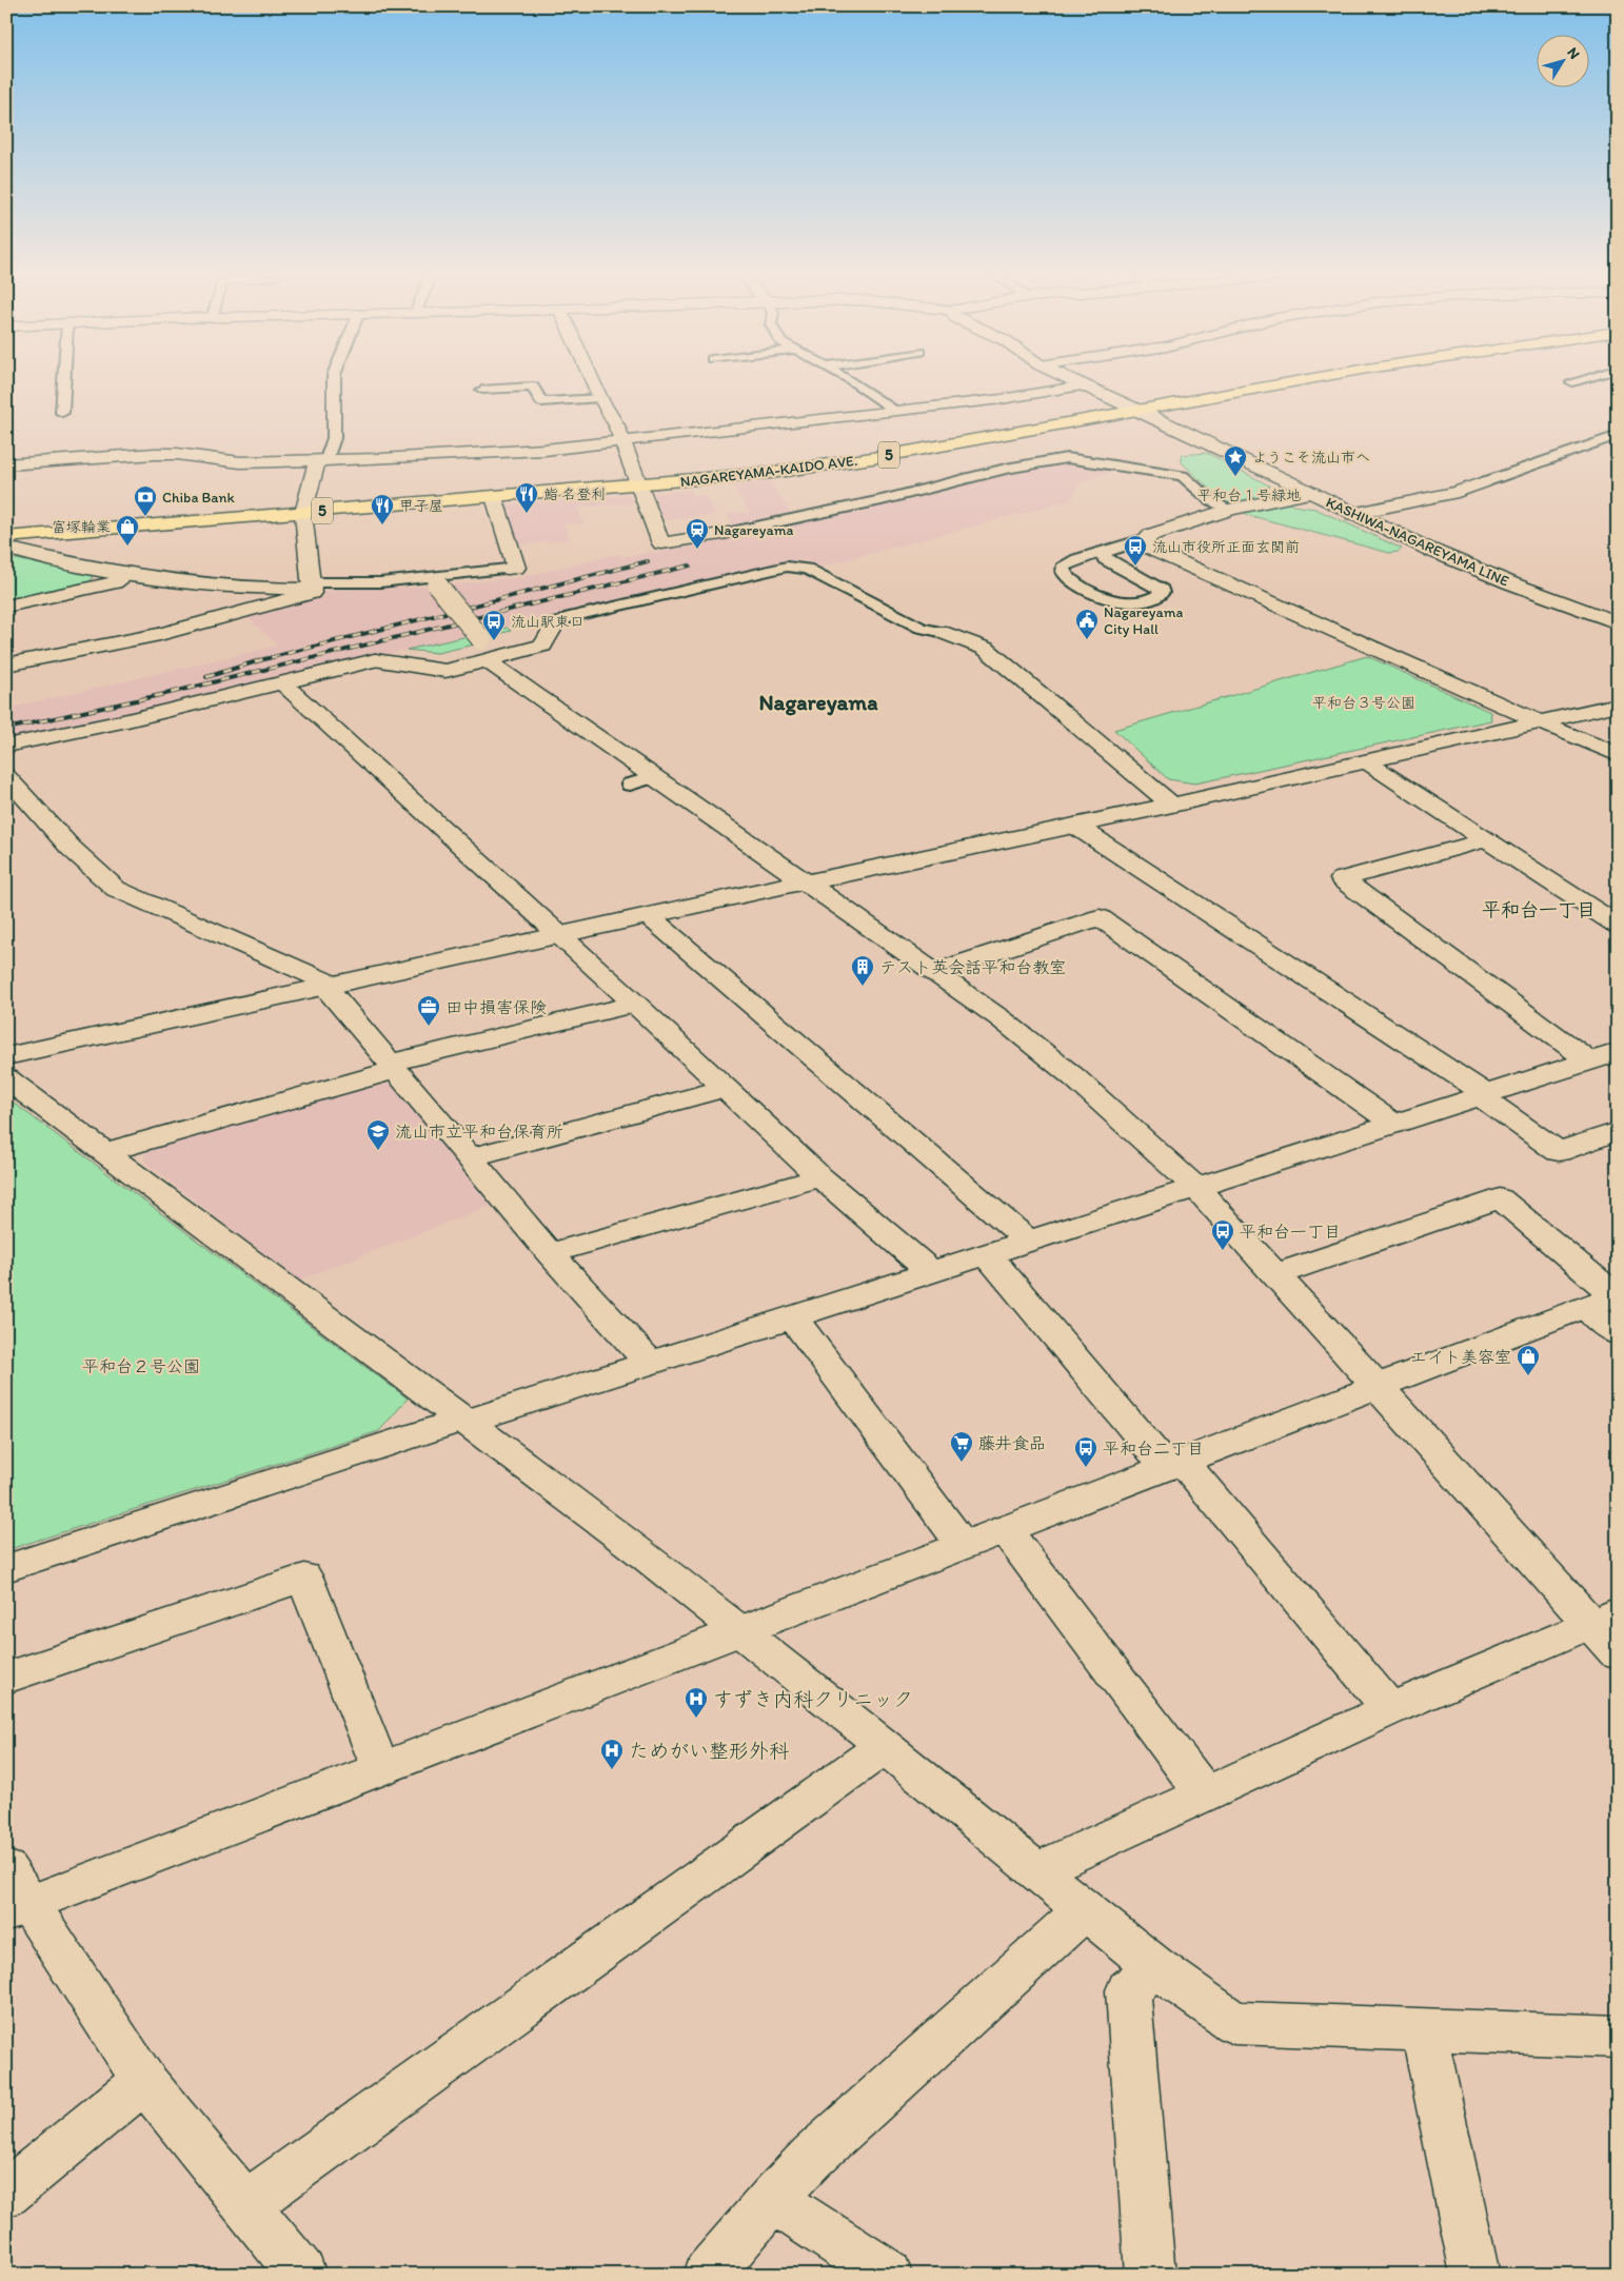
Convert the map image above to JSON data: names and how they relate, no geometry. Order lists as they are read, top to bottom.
{
  "streets": {
    "main road": ["5", "NAGAREYAMA-KAIDO AVE."],
    "street": ["KASHIWA-NAGAREYAMA LINE"]
  },
  "crossings": [
    ["NAGAREYAMA-KAIDO AVE.", "KASHIWA-NAGAREYAMA LINE"]
  ],
  "districts": ["Nagareyama", "平和台一丁目"],
  "parks": ["平和台１号緑地", "平和台３号公園", "平和台２号公園"],
  "places": {
    "place": ["ようこそ流山市へ"],
    "restaurant": ["鮨 名登利", "甲子屋"],
    "bank": ["Chiba Bank"],
    "shop": ["富塚輪業", "エイト美容室"],
    "station": ["Nagareyama"],
    "bus stop": [
      "流山市役所正面玄関前",
      "流山駅東口",
      "平和台一丁目",
      "平和台二丁目"
    ],
    "public building": ["Nagareyama City Hall"],
    "building": ["テスト英会話平和台教室"],
    "office": ["田中損害保険"],
    "school or university": ["流山市立平和台保育所"],
    "supermarket": ["藤井食品"],
    "hospital": ["すずき内科クリニック", "ためがい整形外科"]
  },
  "north": "top right"
}
